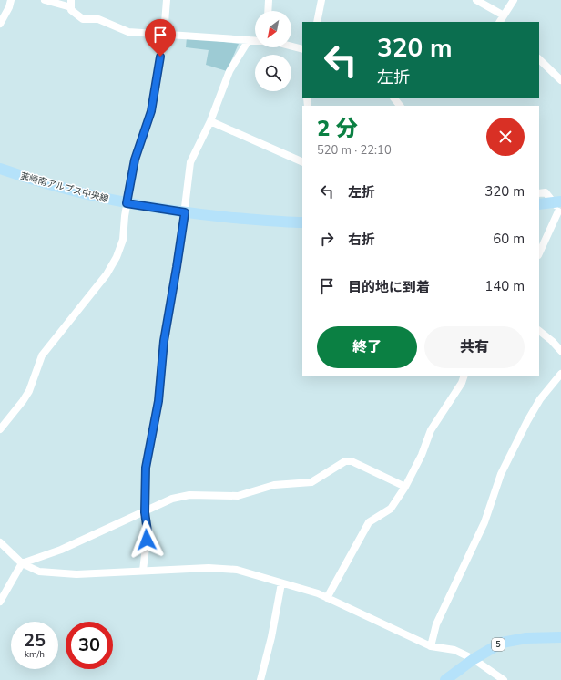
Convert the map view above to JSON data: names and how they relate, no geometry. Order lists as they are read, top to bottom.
{
  "streets": {
    "main road": ["韮崎南アルプス中央線", "5"]
  },
  "north": "bottom left",
  "page": {
    "turn": ["320 m", "左折"],
    "heading": ["2 分", "520 m · 22:10"],
    "list": [
      {
        "name": "左折",
        "value": "320 m"
      },
      {
        "name": "右折",
        "value": "60 m"
      },
      {
        "name": "目的地に到着",
        "value": "140 m"
      }
    ],
    "buttons": ["終了", "共有"],
    "speed": "25 km/h",
    "limit": "30"
  }
}
